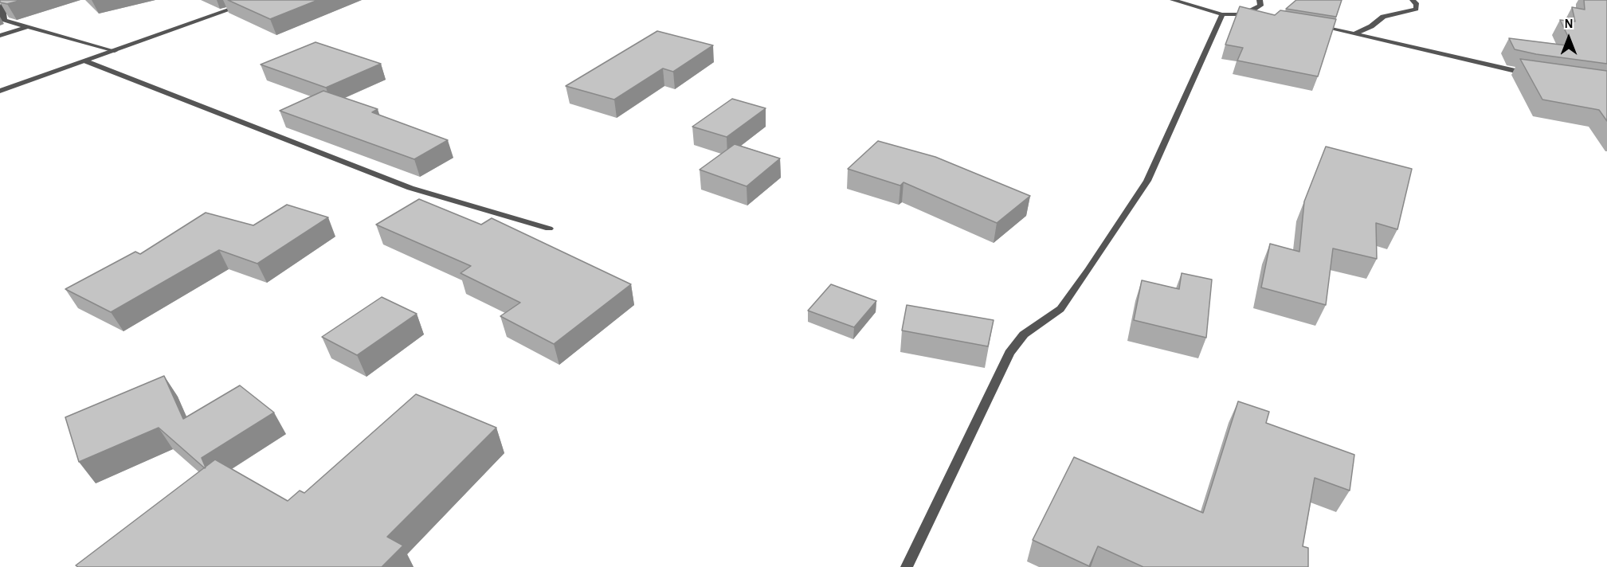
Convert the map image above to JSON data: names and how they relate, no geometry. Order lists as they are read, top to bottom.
{
  "north": "top"
}
